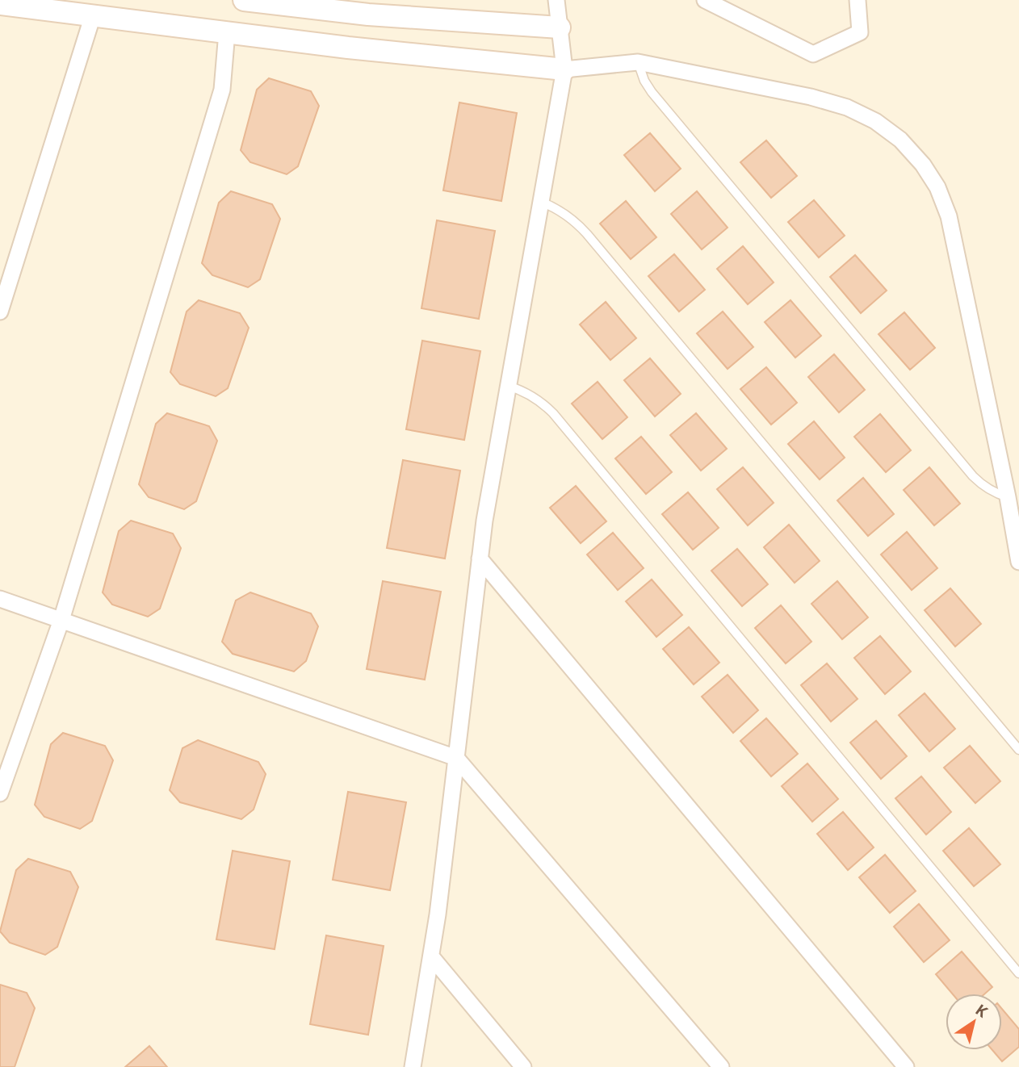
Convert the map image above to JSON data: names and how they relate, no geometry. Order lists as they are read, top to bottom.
{
  "north": "top right"
}
